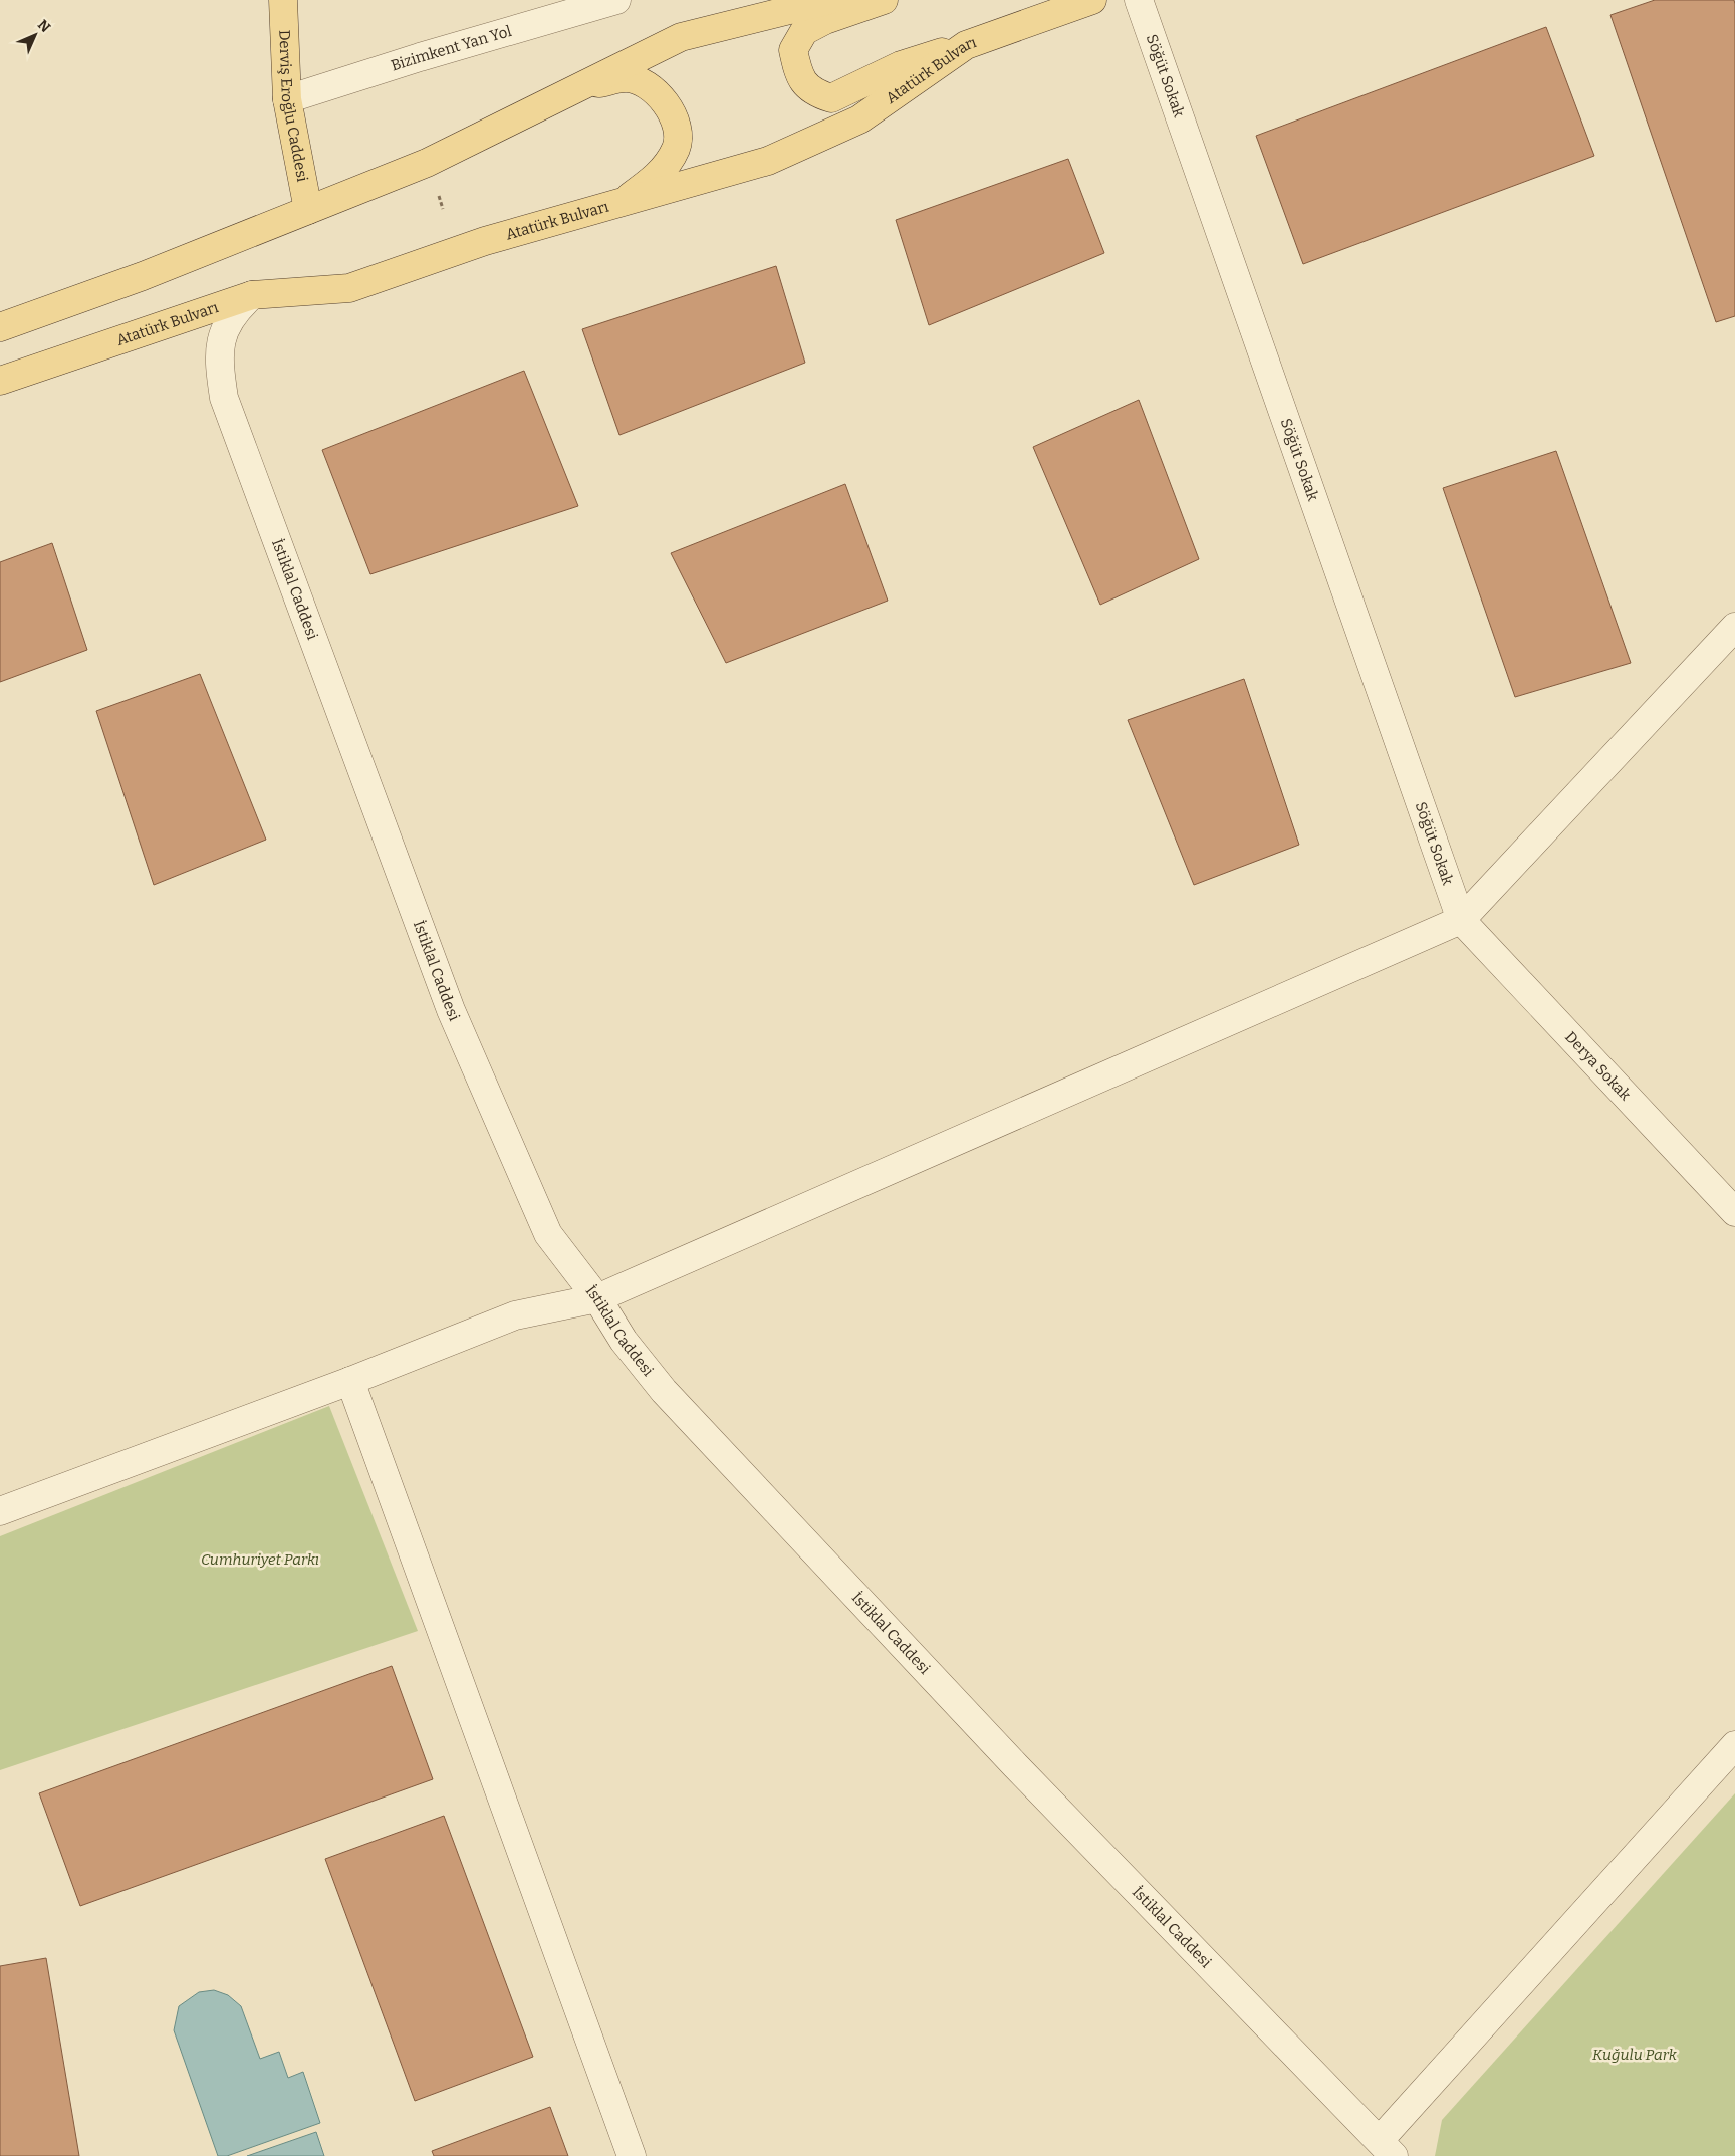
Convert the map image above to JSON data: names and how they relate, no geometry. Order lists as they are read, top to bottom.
{
  "streets": {
    "main road": ["Atatürk Bulvarı", "Derviş Eroğlu Caddesi"],
    "street": [
      "Bizimkent Yan Yol",
      "Söğüt Sokak",
      "İstiklal Caddesi",
      "Derya Sokak"
    ]
  },
  "crossings": [
    ["Bizimkent Yan Yol", "Derviş Eroğlu Caddesi"],
    ["Atatürk Bulvarı", "İstiklal Caddesi"],
    ["Söğüt Sokak", "Derya Sokak"]
  ],
  "parks": ["Cumhuriyet Parkı", "Kuğulu Park"],
  "north": "top right"
}
